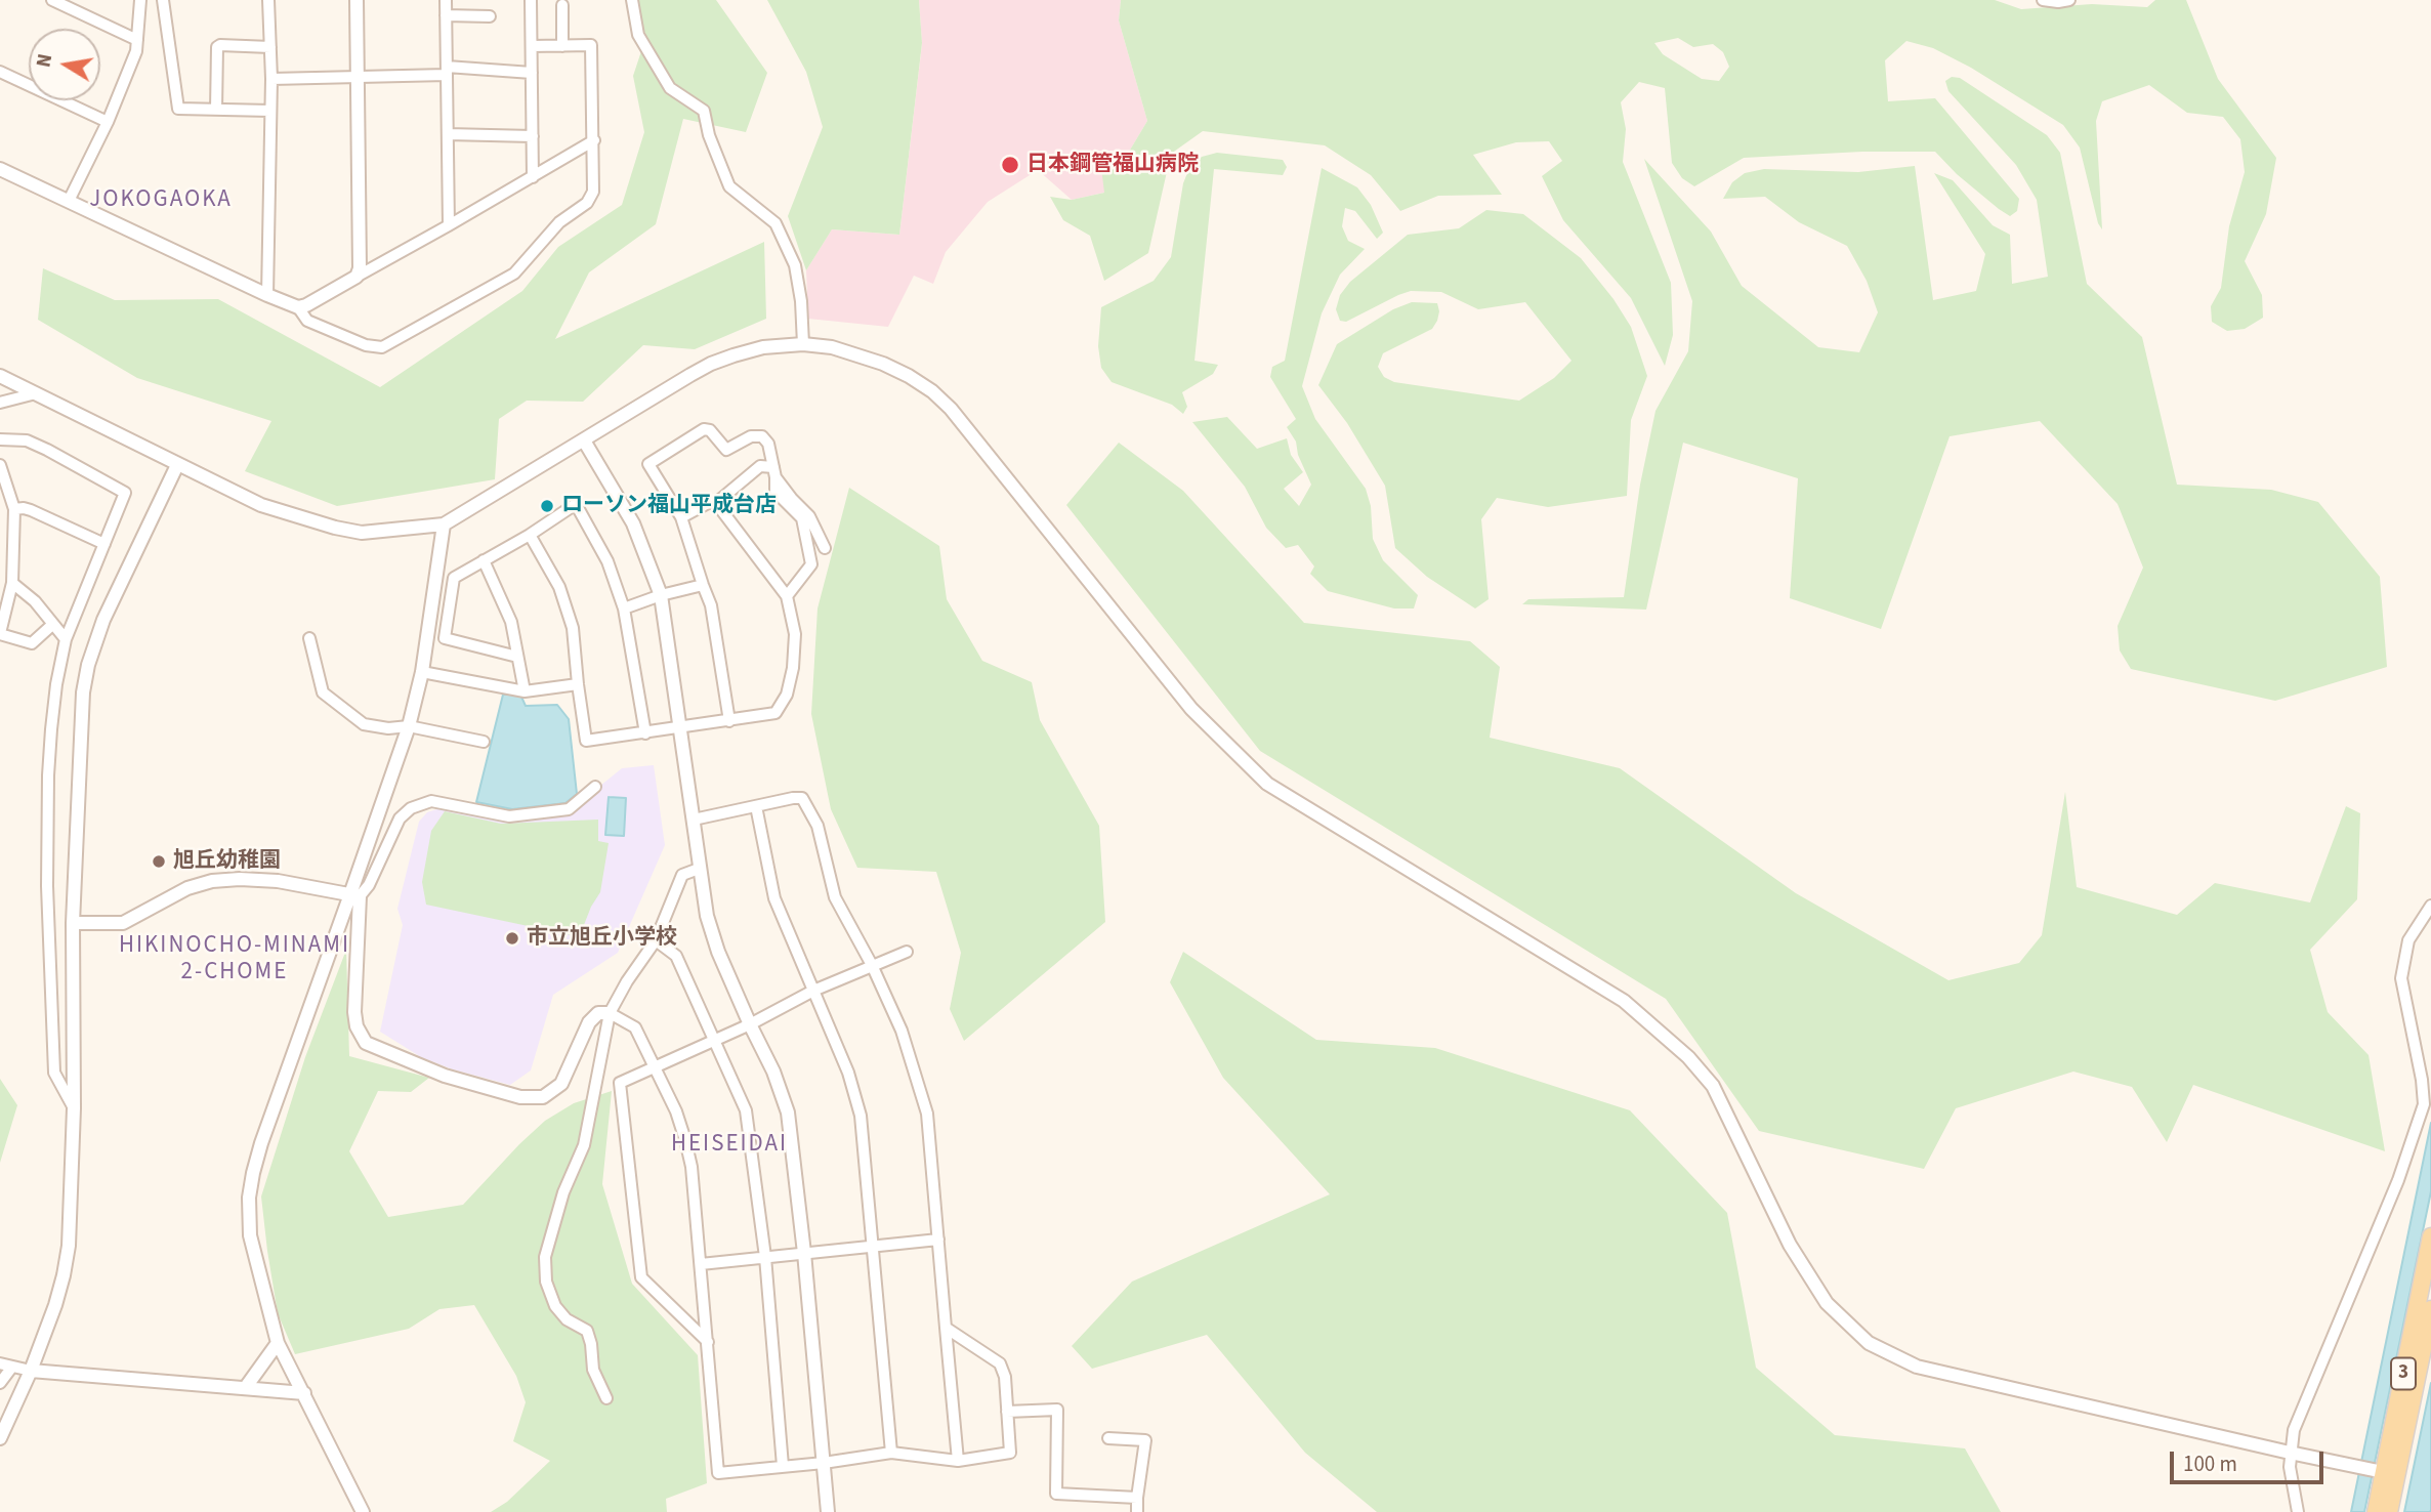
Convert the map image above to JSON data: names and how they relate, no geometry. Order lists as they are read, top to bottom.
{
  "streets": {
    "main road": ["3"]
  },
  "districts": ["JOKOGAOKA", "HIKINOCHO-MINAMI 2-CHOME", "HEISEIDAI"],
  "places": [
    "日本鋼管福山病院",
    "ローソン福山平成台店",
    "旭丘幼稚園",
    "市立旭丘小学校"
  ],
  "scale_bar": "100 m",
  "north": "left"
}
